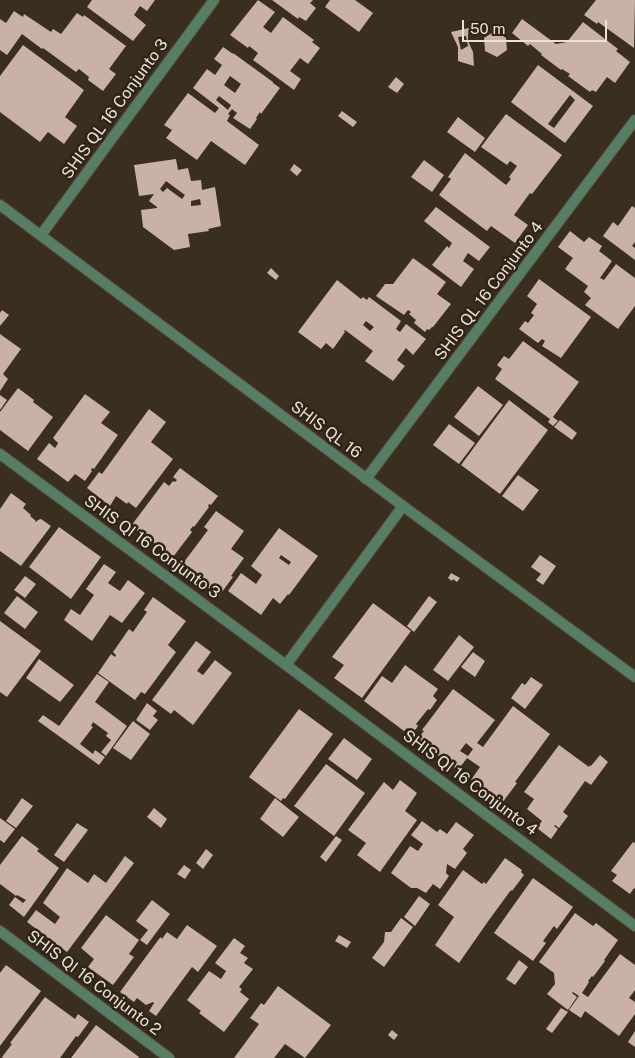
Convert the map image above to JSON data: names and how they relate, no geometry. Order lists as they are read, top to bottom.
{
  "streets": {
    "street": [
      "SHIS QL 16 Conjunto 3",
      "SHIS QL 16 Conjunto 4",
      "SHIS QL 16",
      "SHIS QI 16 Conjunto 3",
      "SHIS QI 16 Conjunto 4",
      "SHIS QI 16 Conjunto 2"
    ]
  },
  "crossings": [
    ["SHIS QL 16 Conjunto 3", "SHIS QL 16"],
    ["SHIS QL 16 Conjunto 4", "SHIS QL 16"],
    ["SHIS QI 16 Conjunto 3", "SHIS QI 16 Conjunto 4"]
  ],
  "scale_bar": "50 m"
}
